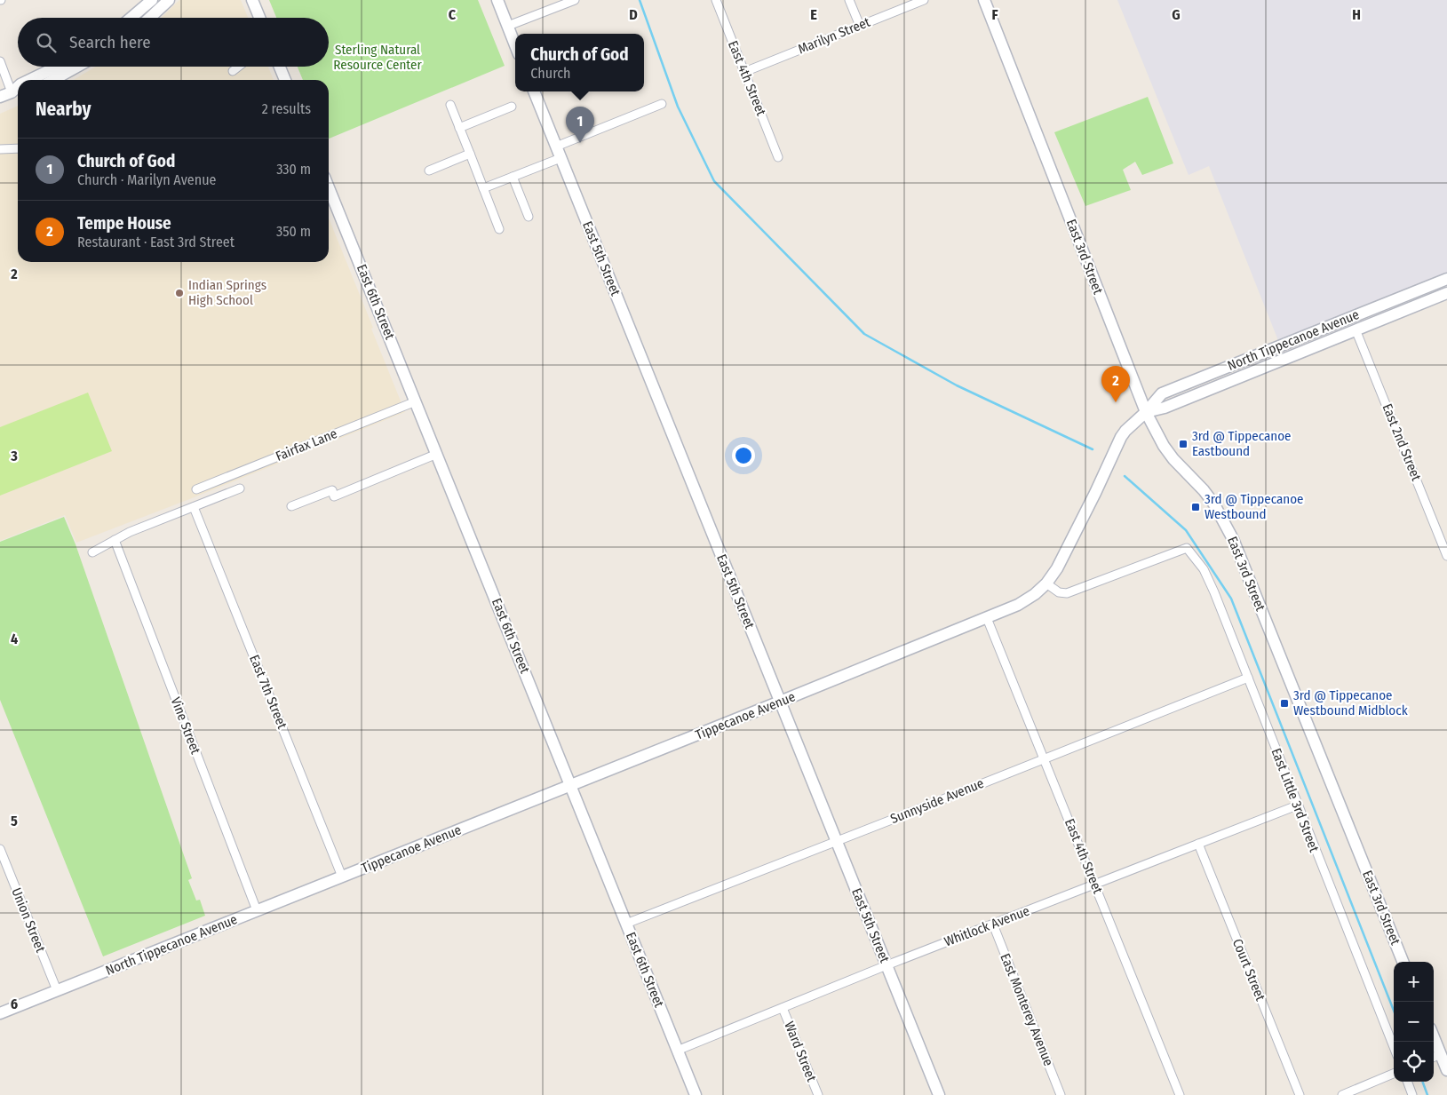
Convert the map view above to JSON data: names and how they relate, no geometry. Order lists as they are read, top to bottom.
{
  "streets": {
    "street": [
      "Marilyn Street",
      "East 4th Street",
      "East 3rd Street",
      "East 5th Street",
      "East 6th Street",
      "North Tippecanoe Avenue",
      "East 2nd Street",
      "Fairfax Lane",
      "East 7th Street",
      "Tippecanoe Avenue",
      "Vine Street",
      "East Little 3rd Street",
      "Sunnyside Avenue",
      "Union Street",
      "Whitlock Avenue",
      "Court Street",
      "East Monterey Avenue",
      "Ward Street"
    ]
  },
  "crossings": [
    ["Marilyn Street", "East 4th Street"],
    ["East 4th Street", "Tippecanoe Avenue"],
    ["East 4th Street", "Sunnyside Avenue"],
    ["East 4th Street", "Whitlock Avenue"],
    ["East 3rd Street", "North Tippecanoe Avenue"],
    ["East 5th Street", "Tippecanoe Avenue"],
    ["East 5th Street", "Sunnyside Avenue"],
    ["East 5th Street", "Whitlock Avenue"],
    ["East 6th Street", "Fairfax Lane"],
    ["East 6th Street", "Tippecanoe Avenue"],
    ["East 6th Street", "Sunnyside Avenue"],
    ["East 6th Street", "Whitlock Avenue"],
    ["North Tippecanoe Avenue", "East 2nd Street"],
    ["North Tippecanoe Avenue", "East 7th Street"],
    ["North Tippecanoe Avenue", "Tippecanoe Avenue"],
    ["North Tippecanoe Avenue", "Vine Street"],
    ["North Tippecanoe Avenue", "Union Street"],
    ["East 7th Street", "Tippecanoe Avenue"],
    ["Tippecanoe Avenue", "East Little 3rd Street"],
    ["East Little 3rd Street", "Sunnyside Avenue"],
    ["East Little 3rd Street", "Whitlock Avenue"],
    ["Whitlock Avenue", "Court Street"],
    ["Whitlock Avenue", "East Monterey Avenue"],
    ["Whitlock Avenue", "Ward Street"]
  ],
  "parks": ["Sterling Natural Resource Center"],
  "places": {
    "other": ["Indian Springs High School"],
    "transit": ["3rd @ Tippecanoe Eastbound", "3rd @ Tippecanoe Westbound", "3rd @ Tippecanoe Westbound Midblock"]
  },
  "page": {
    "search": "Search here",
    "popup": ["Church of God", "Church"],
    "heading": ["Nearby", "2 results"],
    "pins": ["1", "2"],
    "list": [
      {
        "mark": "1",
        "name": "Church of God",
        "note": "Church · Marilyn Avenue",
        "value": "330 m"
      },
      {
        "mark": "2",
        "name": "Tempe House",
        "note": "Restaurant · East 3rd Street",
        "value": "350 m"
      }
    ],
    "map_buttons": ["+", "−"]
  },
  "grid": {
    "columns": [
      "C",
      "D",
      "E",
      "F",
      "G",
      "H"
    ],
    "rows": [
      "2",
      "3",
      "4",
      "5",
      "6"
    ]
  }
}
